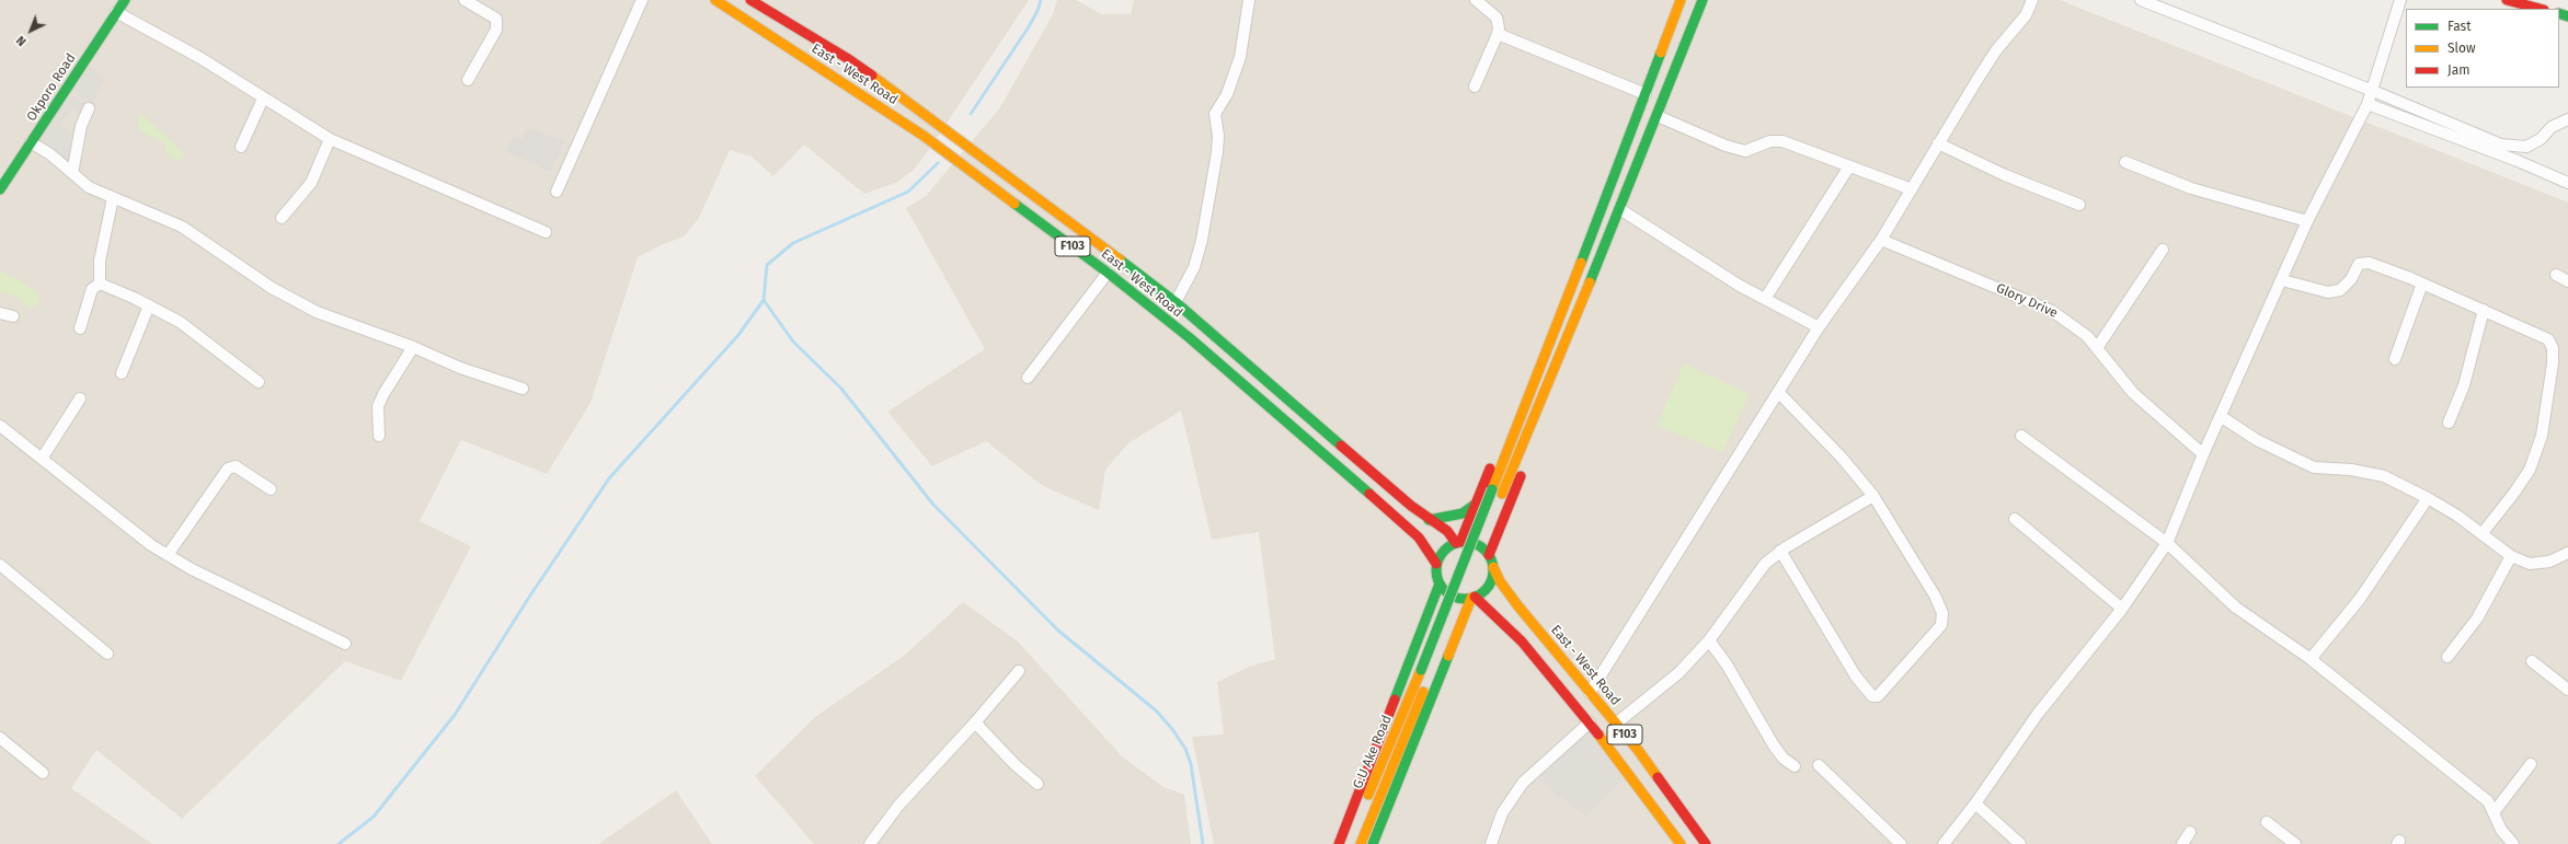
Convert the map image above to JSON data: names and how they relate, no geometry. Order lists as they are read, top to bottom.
{
  "streets": {
    "main road": [
      "East - West Road",
      "Okporo Road",
      "F103",
      "G.U Ake Road"
    ],
    "street": ["Glory Drive"]
  },
  "crossings": [
    ["East - West Road", "F103"]
  ],
  "legend": ["Fast", "Slow", "Jam"],
  "north": "bottom left"
}
